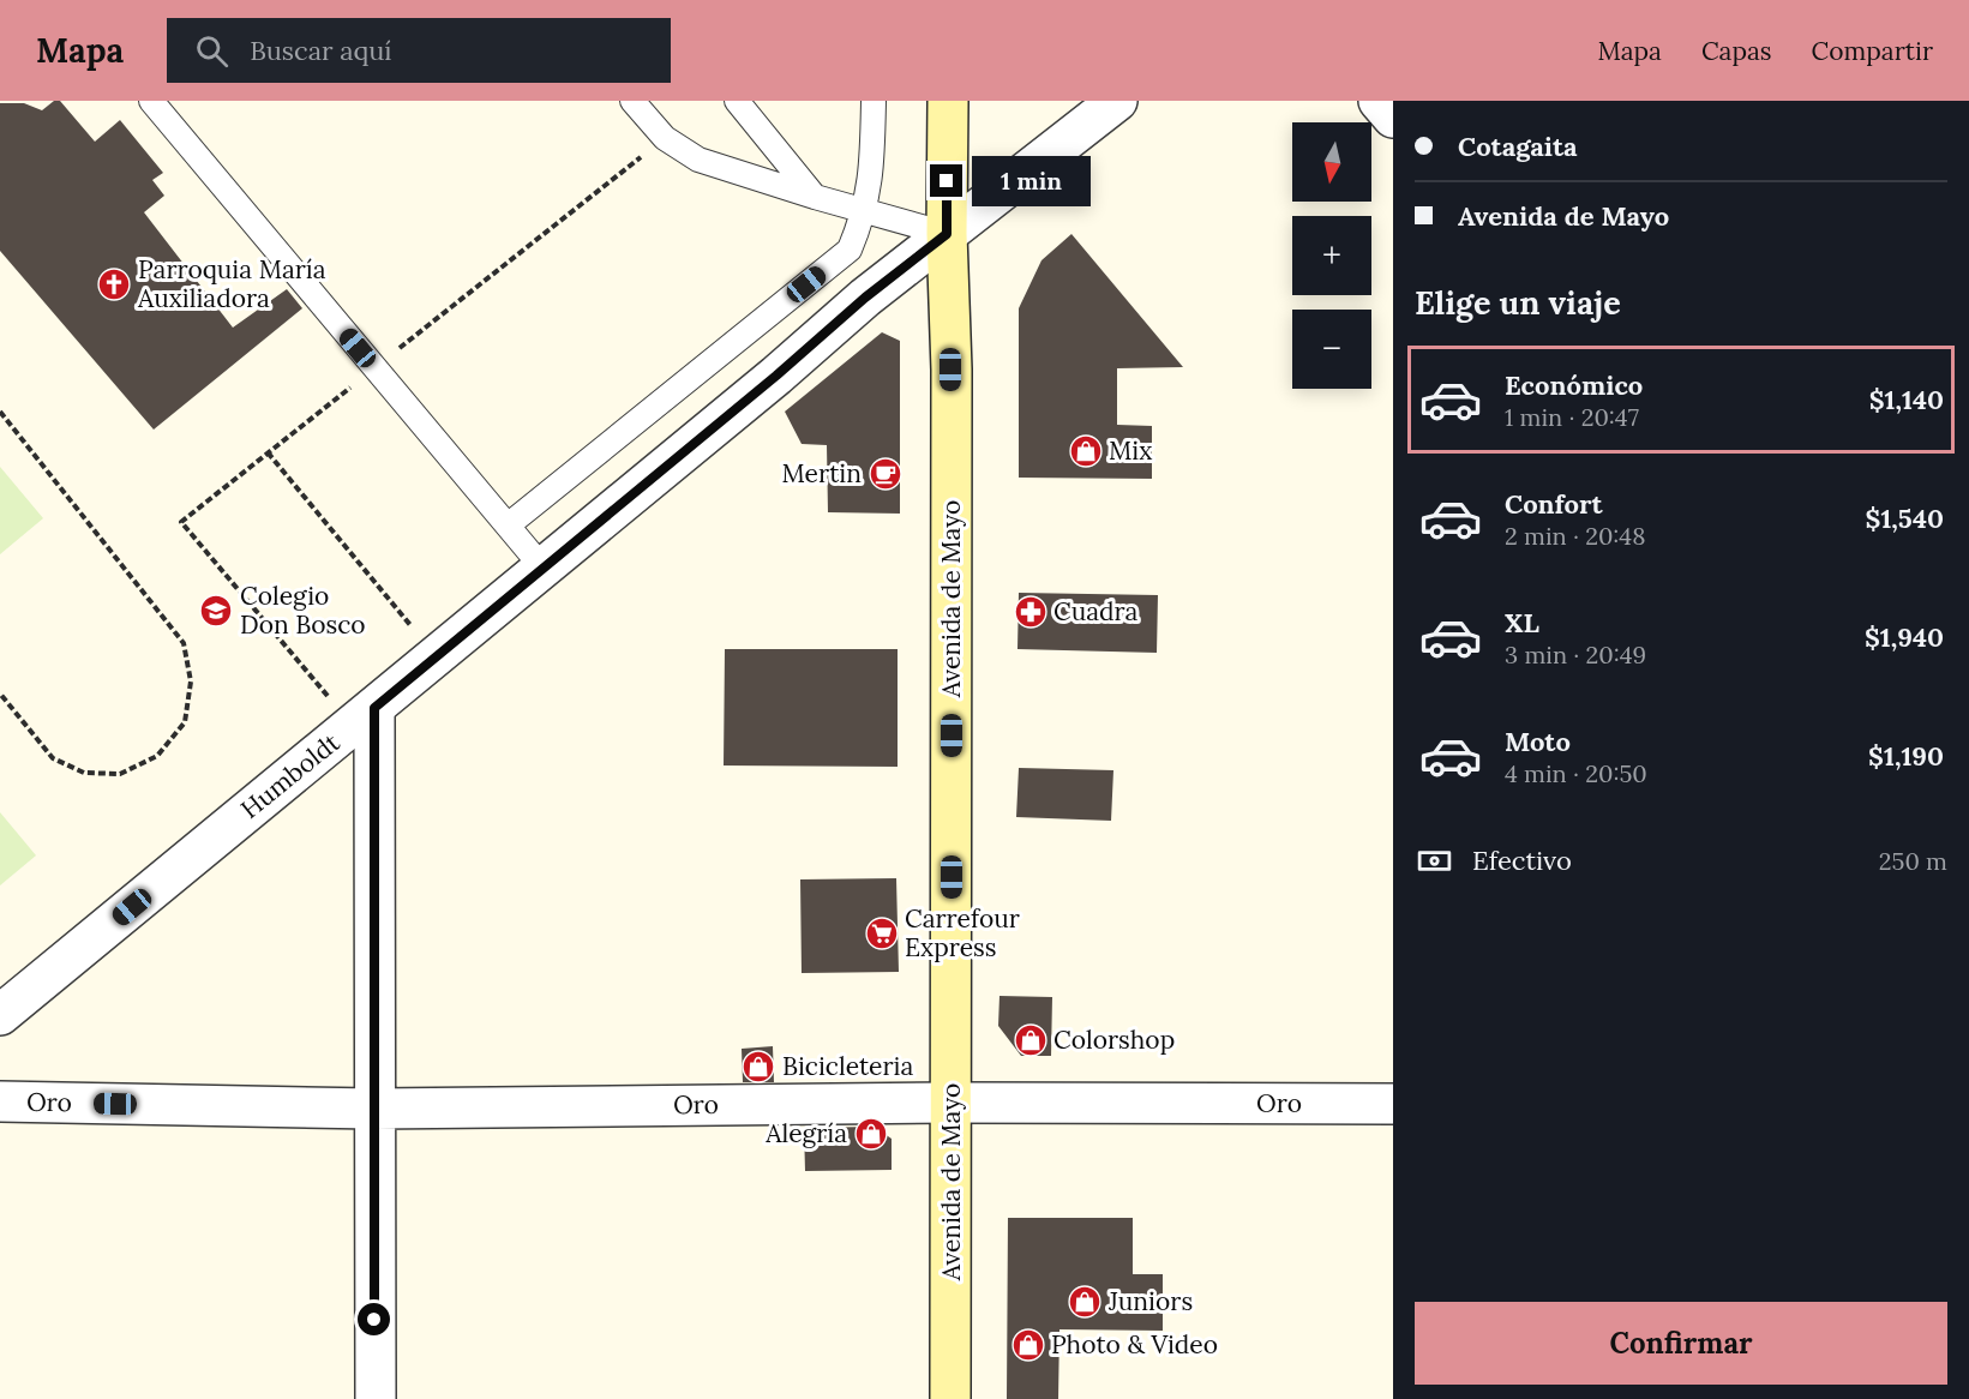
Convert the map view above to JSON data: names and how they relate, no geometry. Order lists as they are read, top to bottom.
{
  "streets": {
    "main road": ["Avenida de Mayo"],
    "street": ["Humboldt", "Oro"]
  },
  "crossings": [
    ["Avenida de Mayo", "Humboldt"],
    ["Avenida de Mayo", "Oro"]
  ],
  "places": {
    "church": ["Parroquia María Auxiliadora"],
    "shop": [
      "Mix",
      "Colorshop",
      "Bicicleteria",
      "Alegría",
      "Juniors",
      "Photo & Video"
    ],
    "cafe": ["Mertin"],
    "school or university": ["Colegio Don Bosco"],
    "pharmacy": ["Cuadra"],
    "supermarket": ["Carrefour Express"]
  },
  "north": "bottom",
  "page": {
    "header": "Mapa",
    "search": "Buscar aquí",
    "nav": ["Mapa", "Capas", "Compartir"],
    "banner": ["Cotagaita", "Avenida de Mayo"],
    "map_buttons": ["+", "−"],
    "bubble": "1 min",
    "heading": "Elige un viaje",
    "list": [
      {
        "name": "Económico",
        "note": "1 min · 20:47",
        "value": "$1,140"
      },
      {
        "name": "Confort",
        "note": "2 min · 20:48",
        "value": "$1,540"
      },
      {
        "name": "XL",
        "note": "3 min · 20:49",
        "value": "$1,940"
      },
      {
        "name": "Moto",
        "note": "4 min · 20:50",
        "value": "$1,190"
      }
    ],
    "pay": ["Efectivo", "250 m"],
    "buttons": "Confirmar"
  }
}
